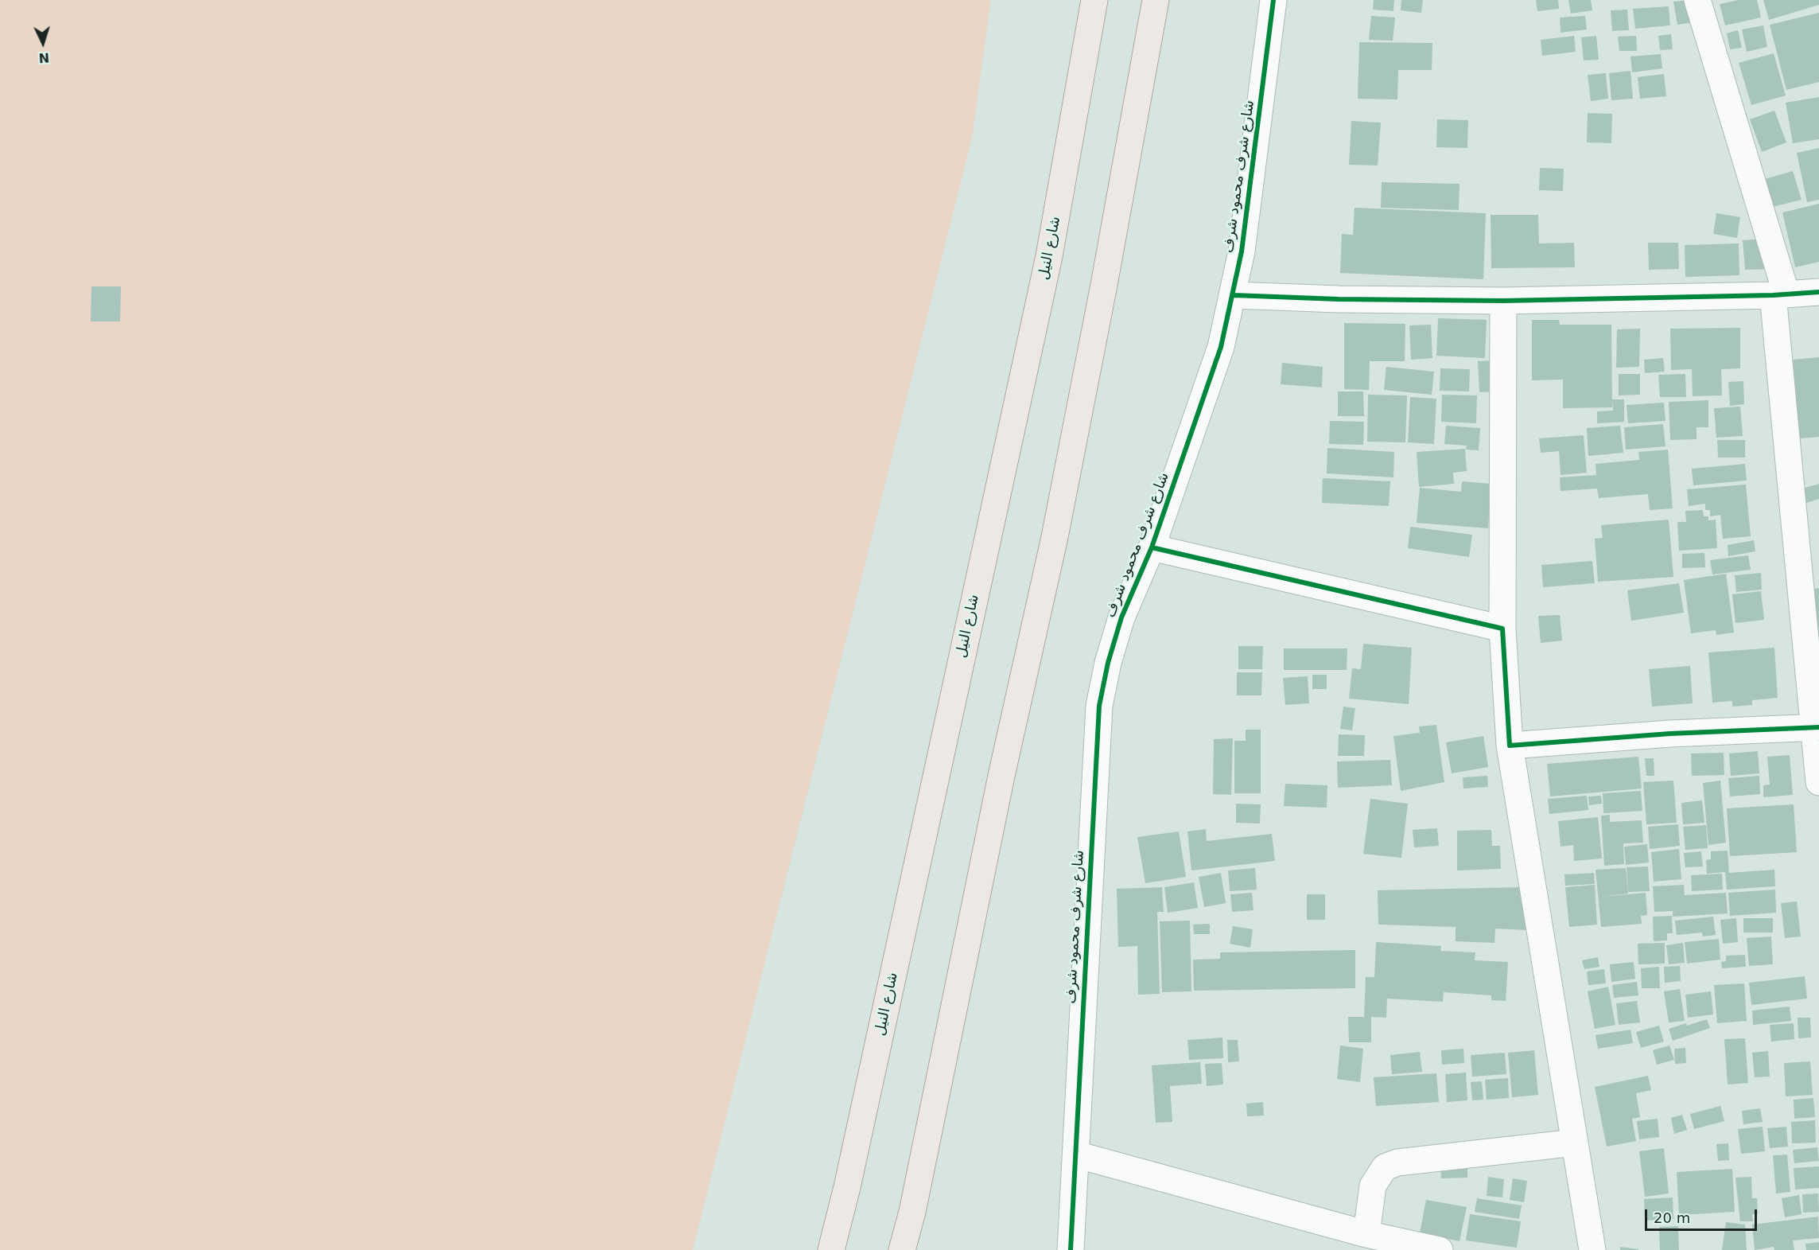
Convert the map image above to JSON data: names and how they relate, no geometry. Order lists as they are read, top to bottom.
{
  "streets": {
    "main road": ["شارع النيل"],
    "street": ["شارع شرف محمود شرف"]
  },
  "scale_bar": "20 m",
  "north": "bottom"
}
